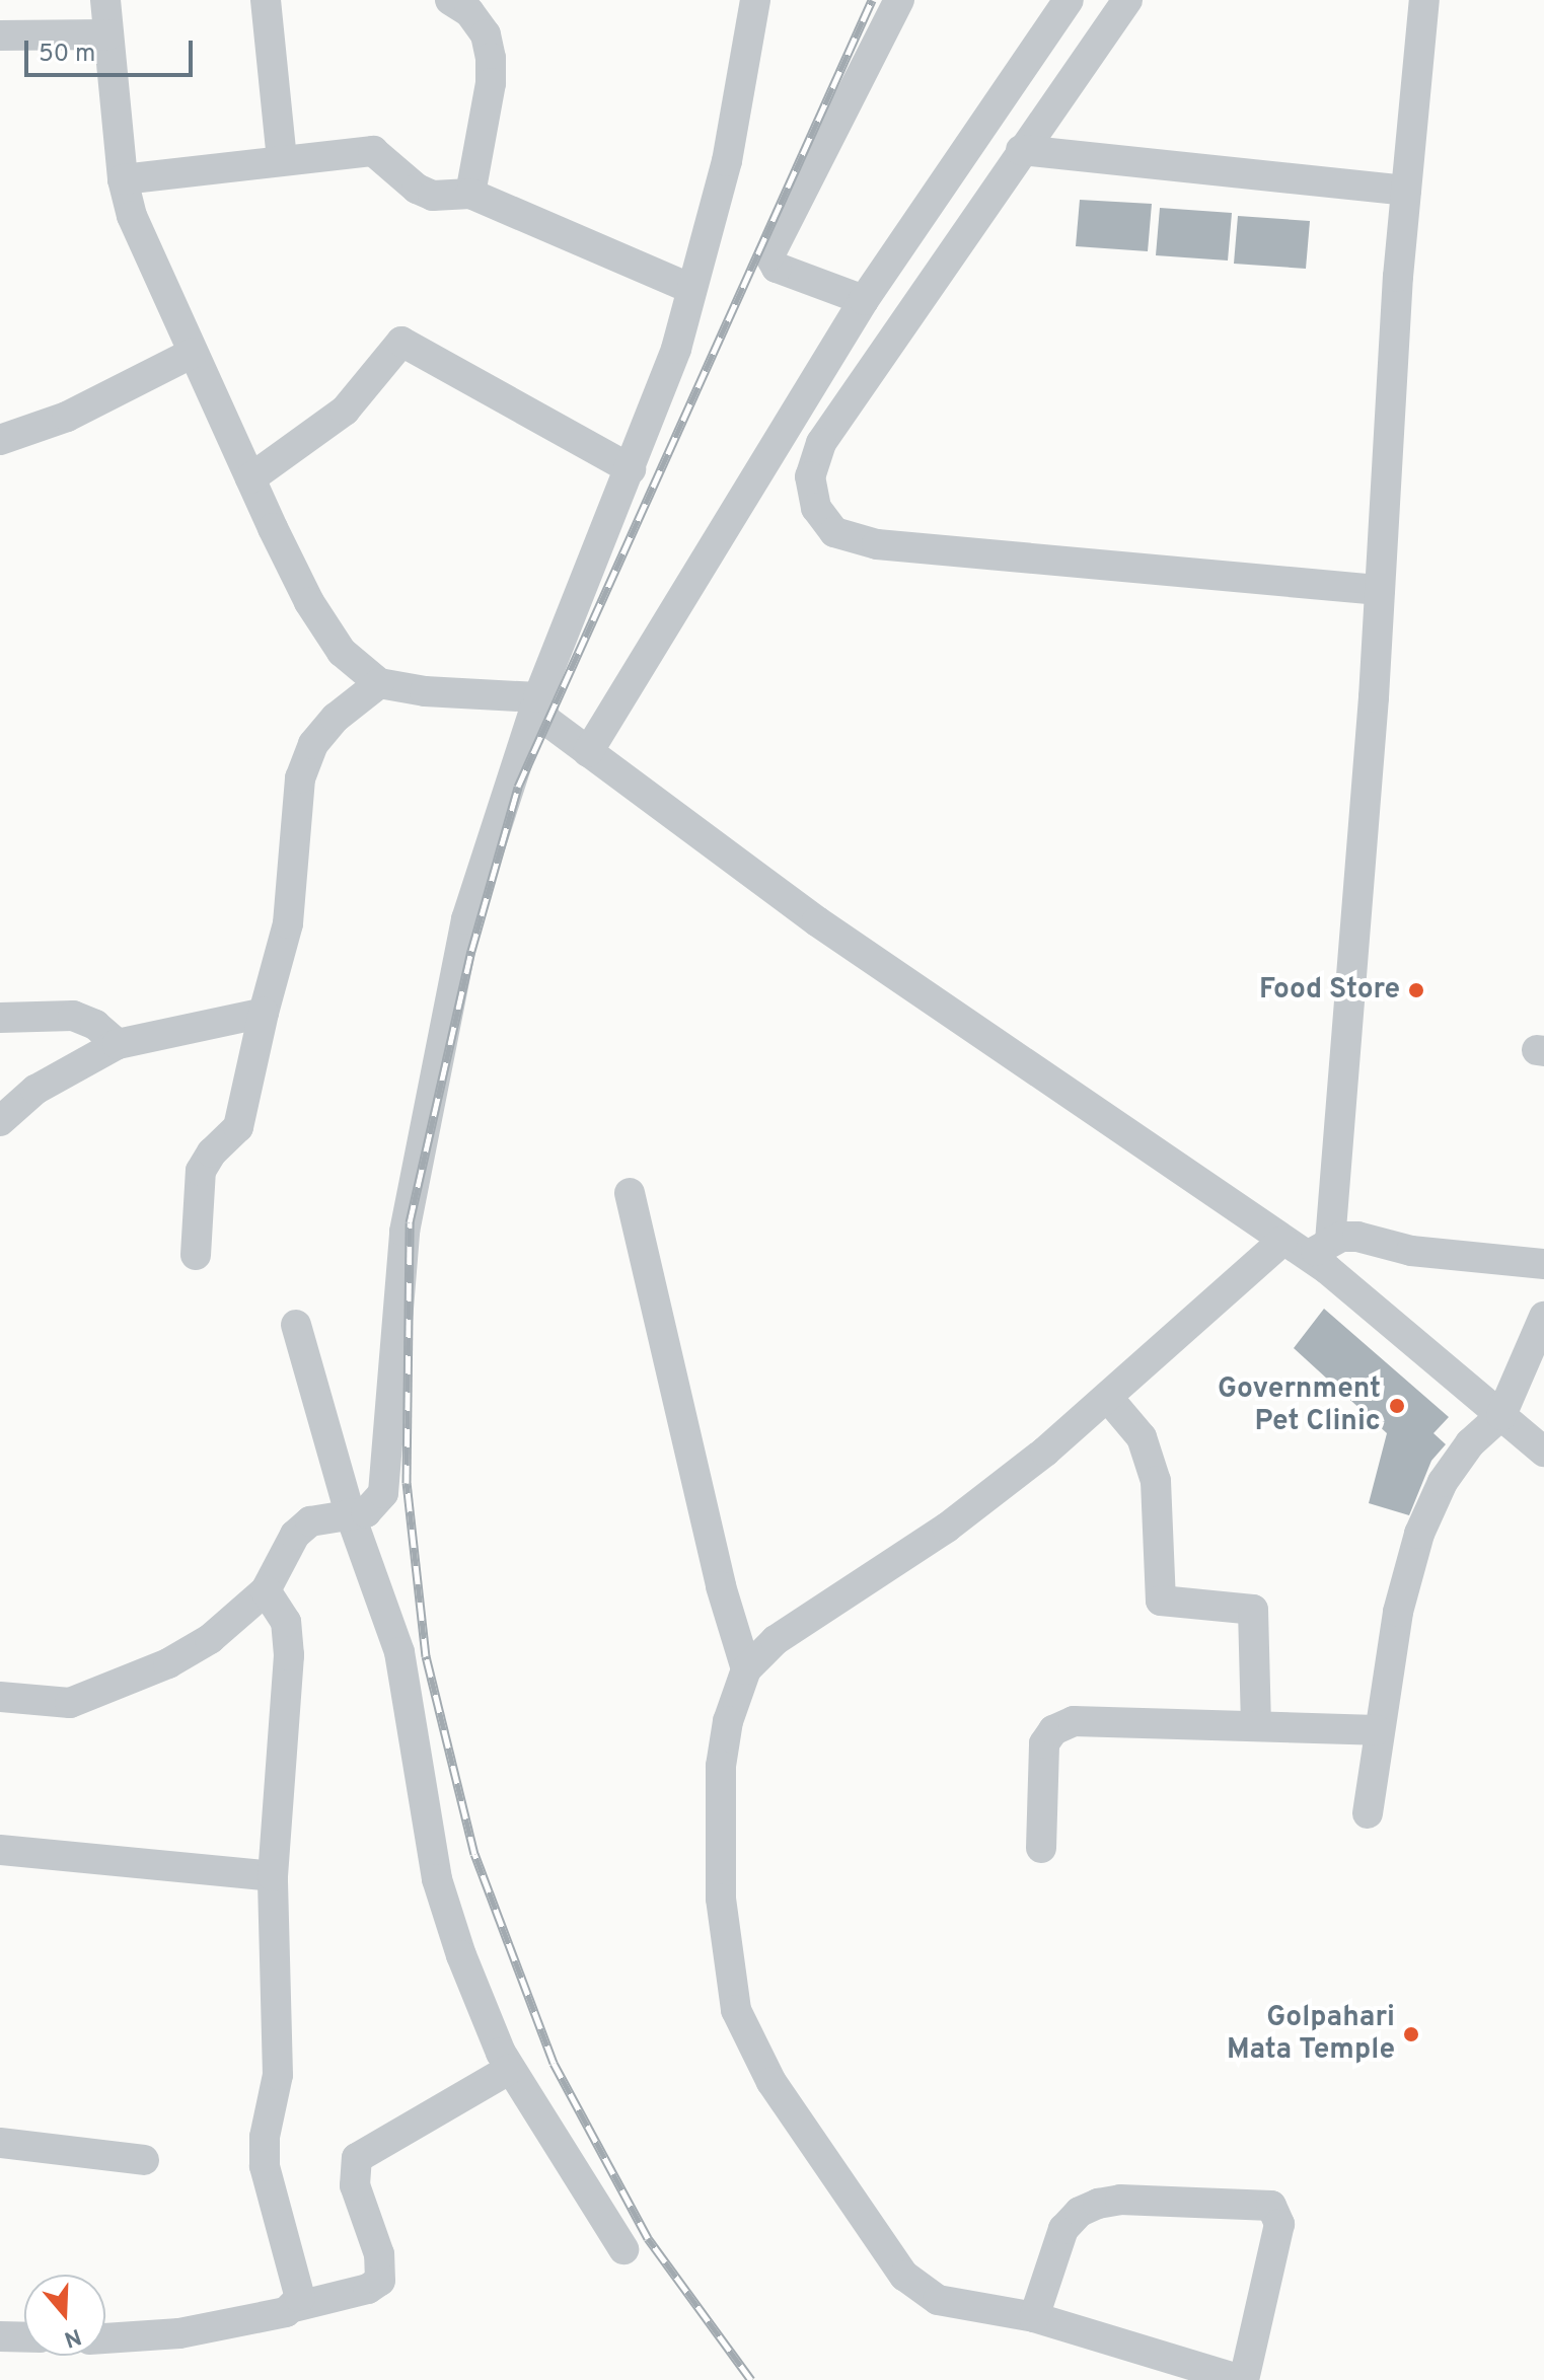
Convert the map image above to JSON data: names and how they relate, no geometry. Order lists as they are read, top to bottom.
{
  "places": ["Food Store", "Government Pet Clinic", "Golpahari Mata Temple"],
  "scale_bar": "50 m",
  "north": "bottom"
}
